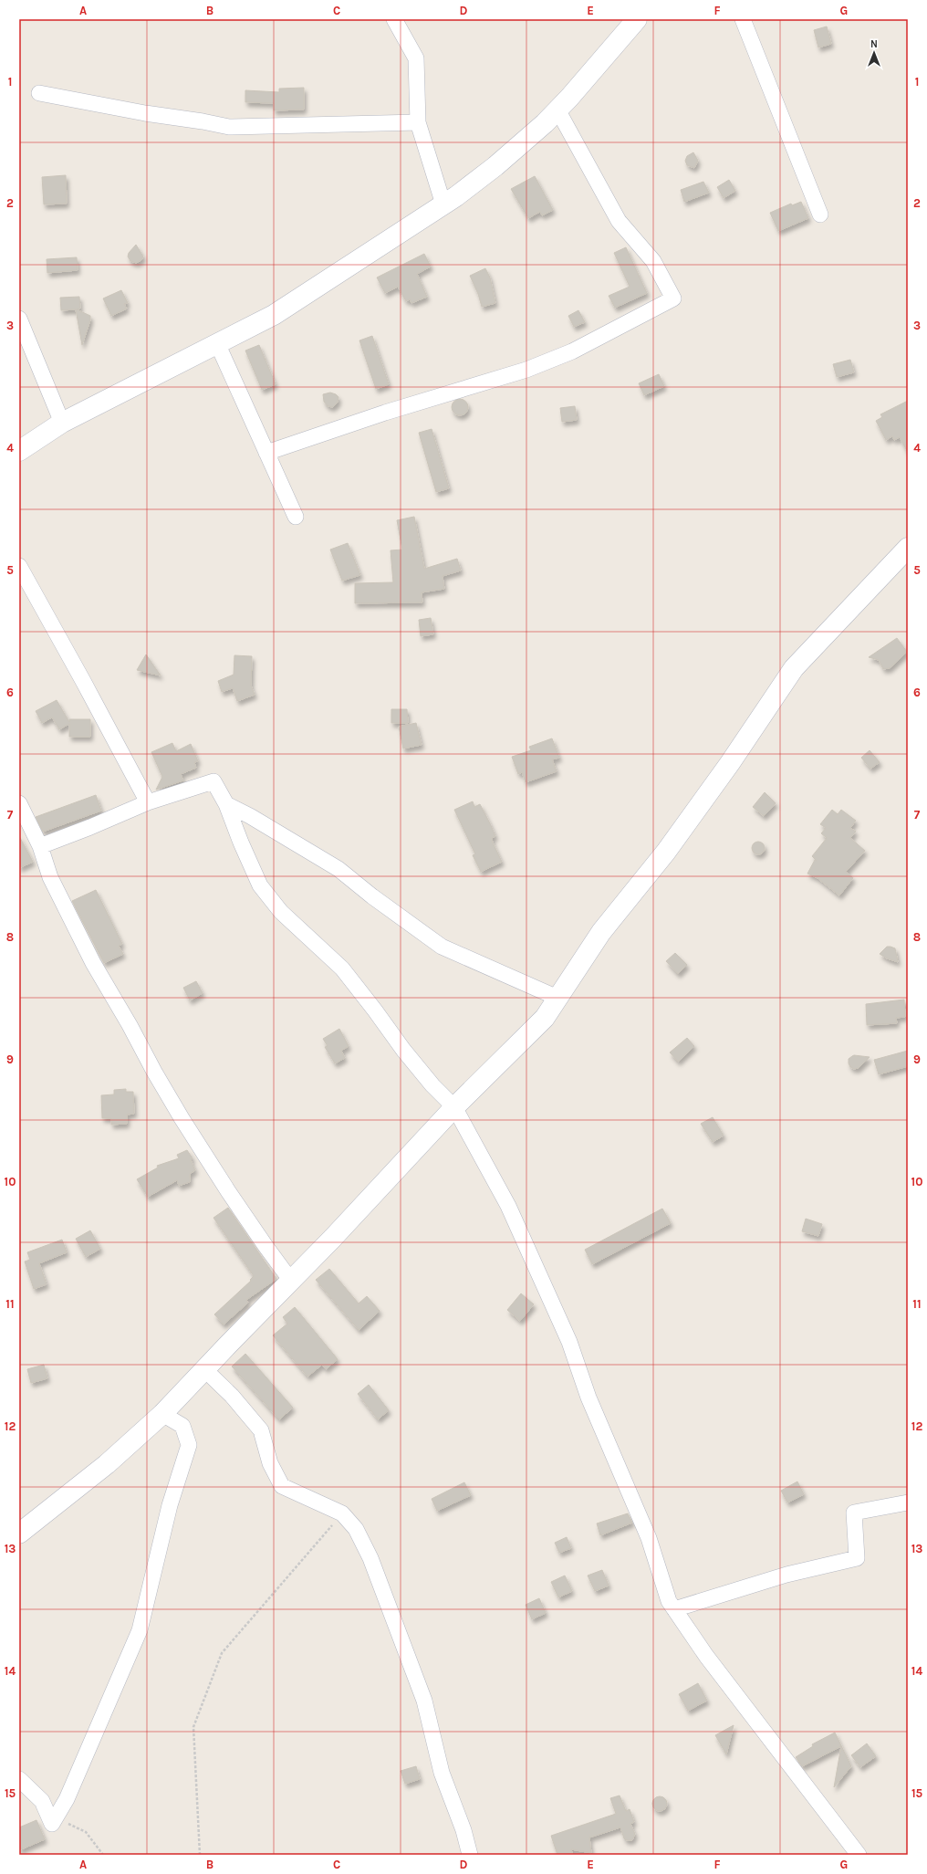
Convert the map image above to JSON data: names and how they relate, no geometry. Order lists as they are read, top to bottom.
{
  "north": "top",
  "grid": {
    "columns": [
      "A",
      "B",
      "C",
      "D",
      "E",
      "F",
      "G"
    ],
    "rows": [
      "1",
      "2",
      "3",
      "4",
      "5",
      "6",
      "7",
      "8",
      "9",
      "10",
      "11",
      "12",
      "13",
      "14",
      "15"
    ]
  }
}
